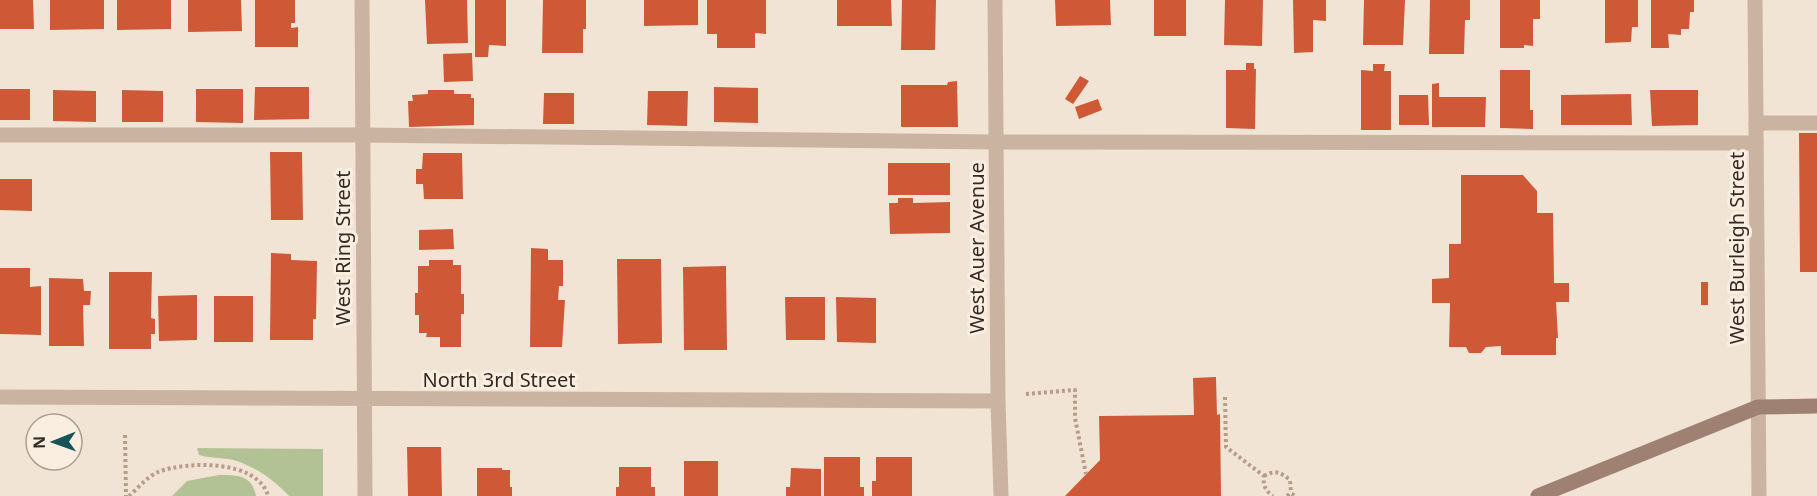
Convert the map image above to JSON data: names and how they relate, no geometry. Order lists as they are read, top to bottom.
{
  "streets": {
    "street": [
      "West Ring Street",
      "West Auer Avenue",
      "West Burleigh Street",
      "North 3rd Street"
    ]
  },
  "crossings": [
    ["West Ring Street", "North 3rd Street"],
    ["West Auer Avenue", "North 3rd Street"]
  ],
  "north": "left"
}
